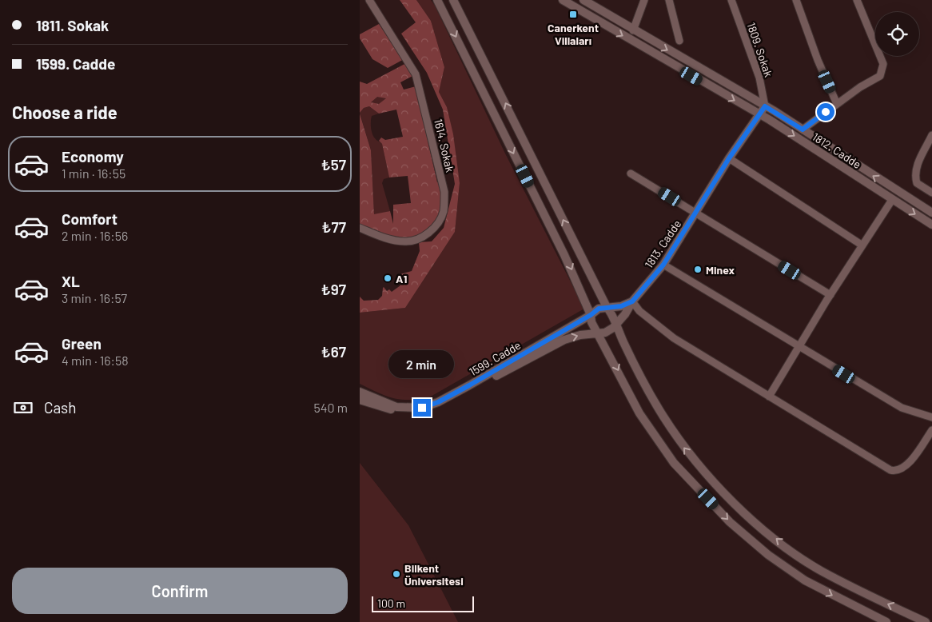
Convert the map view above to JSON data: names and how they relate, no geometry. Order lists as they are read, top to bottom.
{
  "streets": {
    "street": [
      "1809. Sokak",
      "1614. Sokak",
      "1812. Cadde",
      "1813. Cadde",
      "1599. Cadde"
    ]
  },
  "crossings": [
    ["1809. Sokak", "1812. Cadde"],
    ["1809. Sokak", "1813. Cadde"],
    ["1812. Cadde", "1813. Cadde"],
    ["1813. Cadde", "1599. Cadde"]
  ],
  "places": {
    "transit": ["Canerkent Villaları"],
    "other": ["Minex", "A1", "Bilkent Üniversitesi"]
  },
  "scale_bar": "100 m",
  "page": {
    "banner": ["1811. Sokak", "1599. Cadde"],
    "heading": "Choose a ride",
    "list": [
      {
        "name": "Economy",
        "note": "1 min · 16:55",
        "value": "₺57"
      },
      {
        "name": "Comfort",
        "note": "2 min · 16:56",
        "value": "₺77"
      },
      {
        "name": "XL",
        "note": "3 min · 16:57",
        "value": "₺97"
      },
      {
        "name": "Green",
        "note": "4 min · 16:58",
        "value": "₺67"
      }
    ],
    "bubble": "2 min",
    "pay": ["Cash", "540 m"],
    "buttons": "Confirm",
    "scale": "100 m"
  }
}
